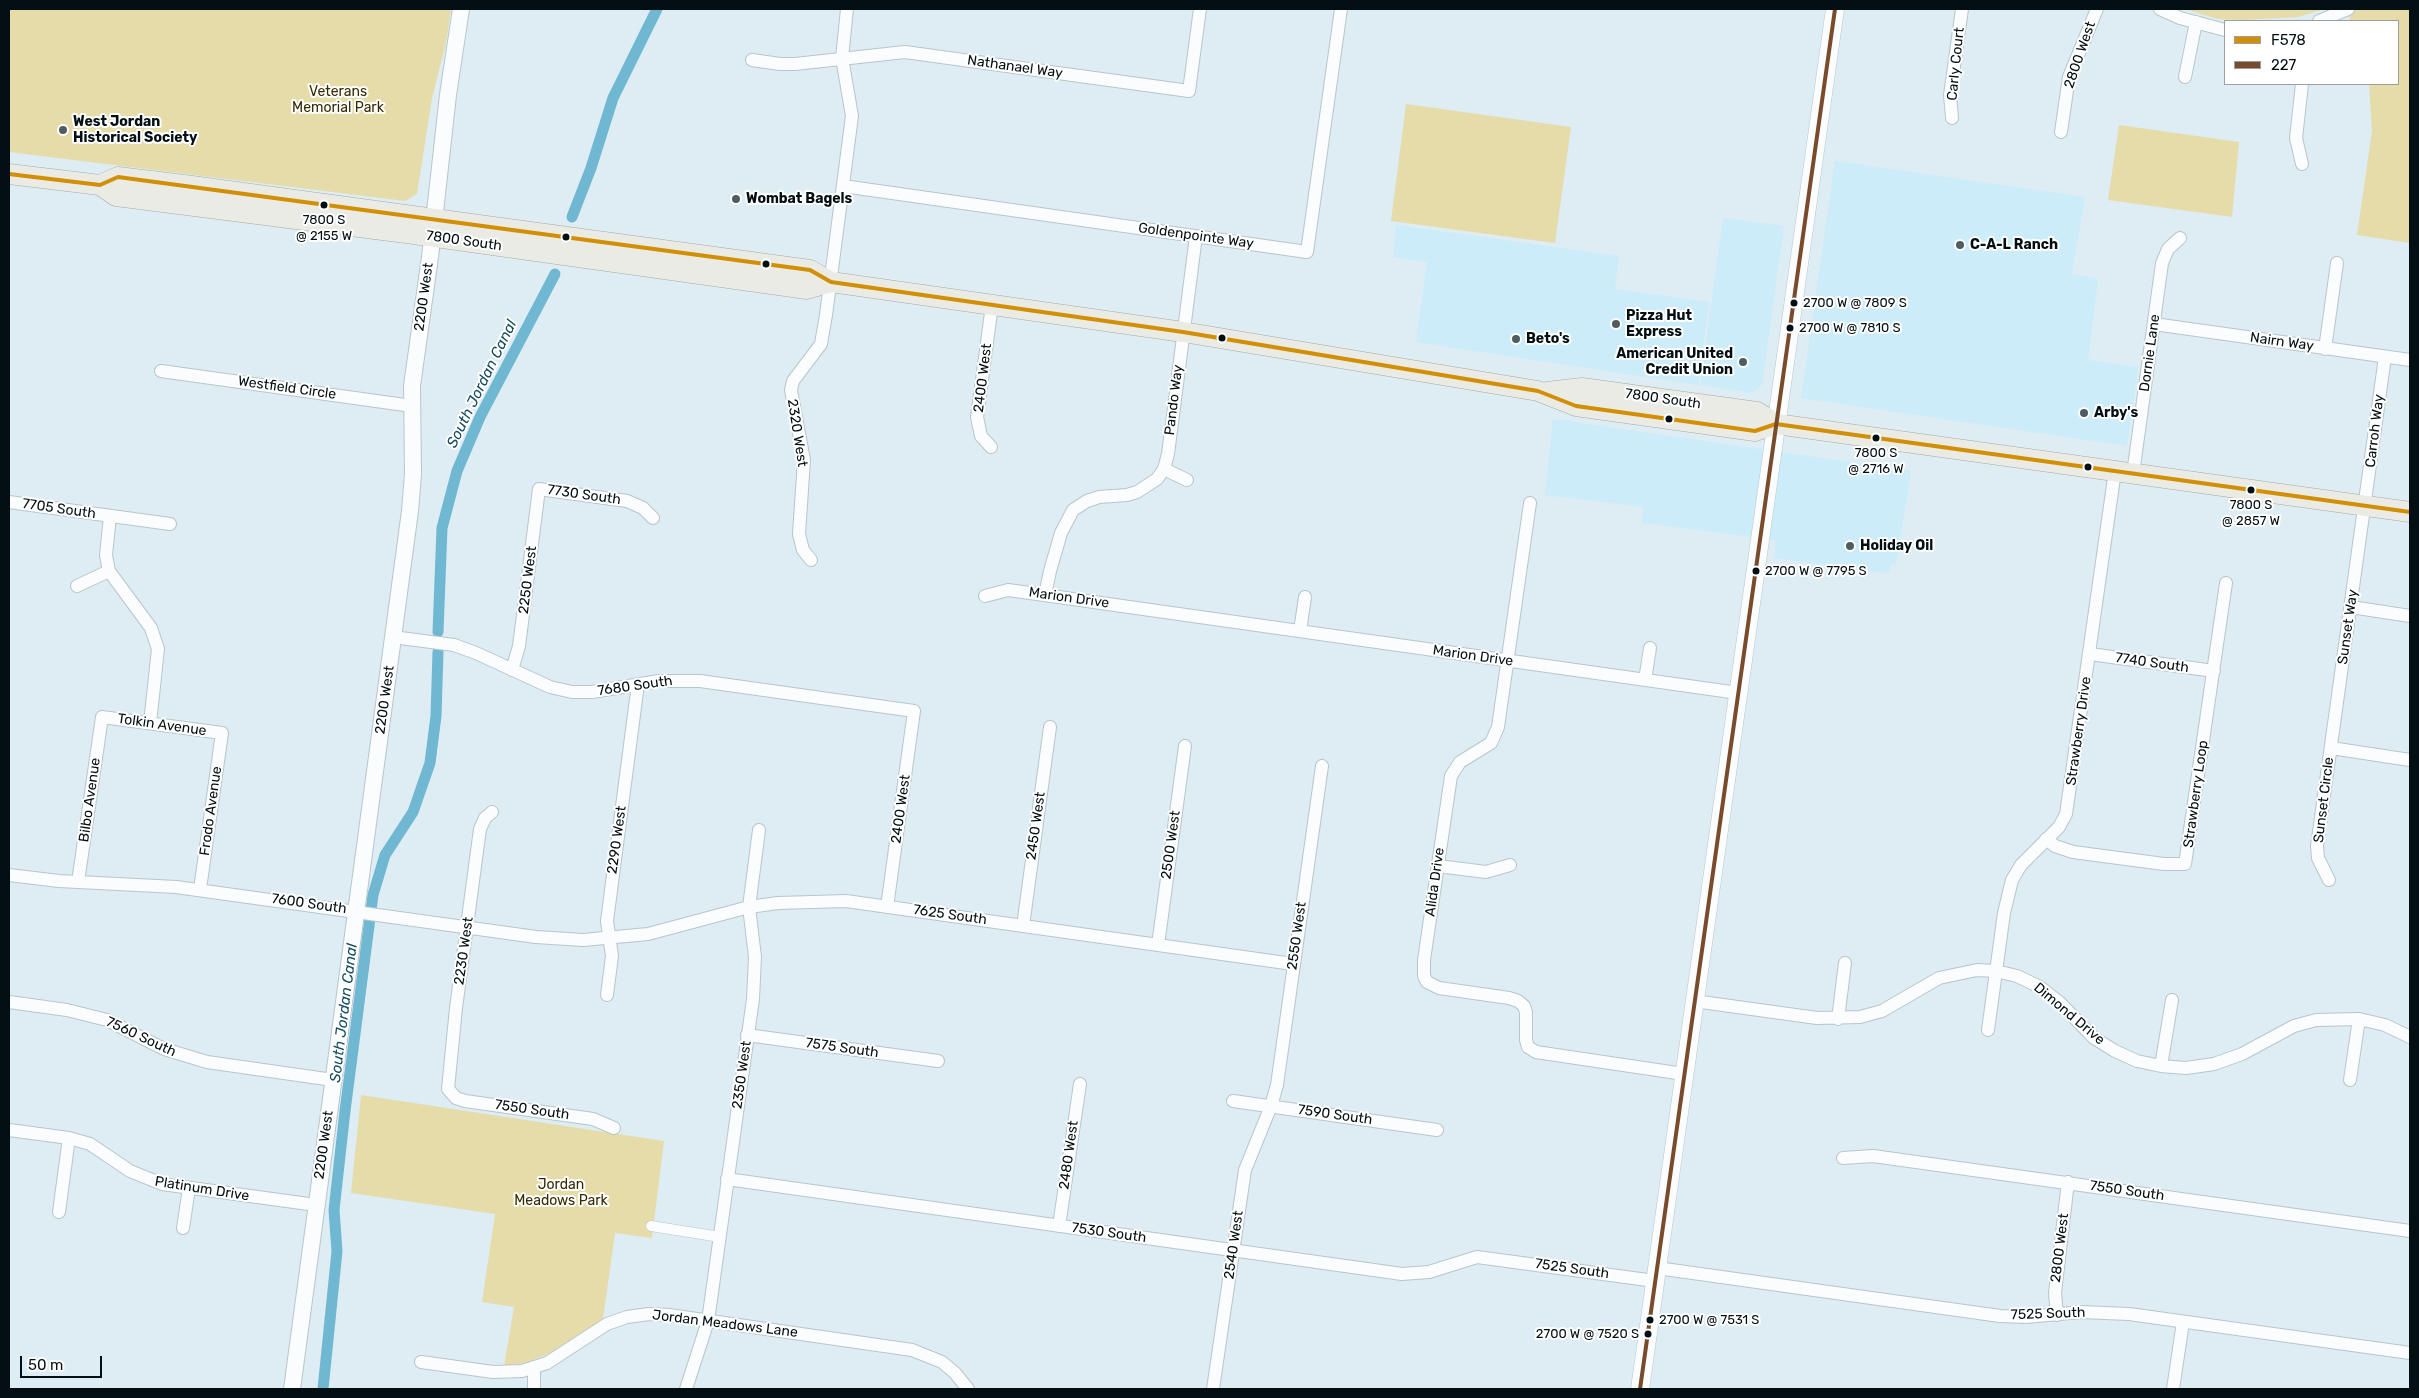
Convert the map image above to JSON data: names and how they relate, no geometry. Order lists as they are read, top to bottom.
{
  "streets": {
    "main road": ["7800 South"],
    "street": [
      "2800 West",
      "Carly Court",
      "Nathanael Way",
      "Goldenpointe Way",
      "2200 West",
      "Nairn Way",
      "Dornie Lane",
      "2400 West",
      "Westfield Circle",
      "Pando Way",
      "Carroh Way",
      "2320 West",
      "7730 South",
      "7705 South",
      "2250 West",
      "Marion Drive",
      "Sunset Way",
      "7740 South",
      "7680 South",
      "Tolkin Avenue",
      "Strawberry Drive",
      "Strawberry Loop",
      "Bilbo Avenue",
      "Sunset Circle",
      "Frodo Avenue",
      "2450 West",
      "2290 West",
      "2500 West",
      "Alida Drive",
      "7600 South",
      "7625 South",
      "2550 West",
      "2230 West",
      "Dimond Drive",
      "7560 South",
      "7575 South",
      "2350 West",
      "7550 South",
      "7590 South",
      "2480 West",
      "Platinum Drive",
      "7530 South",
      "2540 West",
      "7525 South",
      "Jordan Meadows Lane"
    ]
  },
  "crossings": [
    ["2800 West", "7550 South"],
    ["2800 West", "7525 South"],
    ["Nathanael Way", "2320 West"],
    ["Goldenpointe Way", "Pando Way"],
    ["Goldenpointe Way", "2320 West"],
    ["7800 South", "2200 West"],
    ["7800 South", "Dornie Lane"],
    ["7800 South", "2400 West"],
    ["7800 South", "Pando Way"],
    ["7800 South", "Carroh Way"],
    ["7800 South", "2320 West"],
    ["7800 South", "Sunset Way"],
    ["7800 South", "Strawberry Drive"],
    ["2200 West", "Westfield Circle"],
    ["2200 West", "7680 South"],
    ["2200 West", "7600 South"],
    ["2200 West", "7560 South"],
    ["2200 West", "Platinum Drive"],
    ["Nairn Way", "Dornie Lane"],
    ["Nairn Way", "Carroh Way"],
    ["Dornie Lane", "Strawberry Drive"],
    ["2400 West", "7680 South"],
    ["2400 West", "7625 South"],
    ["Carroh Way", "Sunset Way"],
    ["7730 South", "2250 West"],
    ["2250 West", "7680 South"],
    ["Marion Drive", "Alida Drive"],
    ["Sunset Way", "Sunset Circle"],
    ["7740 South", "Strawberry Drive"],
    ["7740 South", "Strawberry Loop"],
    ["7680 South", "2290 West"],
    ["Tolkin Avenue", "Bilbo Avenue"],
    ["Tolkin Avenue", "Frodo Avenue"],
    ["Strawberry Drive", "Strawberry Loop"],
    ["Strawberry Drive", "Dimond Drive"],
    ["Bilbo Avenue", "7600 South"],
    ["Frodo Avenue", "7600 South"],
    ["2450 West", "7625 South"],
    ["2290 West", "7600 South"],
    ["2290 West", "7625 South"],
    ["2500 West", "7625 South"],
    ["7600 South", "7625 South"],
    ["7600 South", "2230 West"],
    ["7625 South", "2550 West"],
    ["7625 South", "2350 West"],
    ["2550 West", "7590 South"],
    ["2550 West", "2540 West"],
    ["2230 West", "7550 South"],
    ["7575 South", "2350 West"],
    ["2350 West", "7530 South"],
    ["2350 West", "Jordan Meadows Lane"],
    ["7590 South", "2540 West"],
    ["2480 West", "7530 South"],
    ["7530 South", "2540 West"],
    ["7530 South", "7525 South"]
  ],
  "water": ["South Jordan Canal"],
  "parks": ["Veterans Memorial Park", "Jordan Meadows Park"],
  "places": [
    "West Jordan Historical Society",
    "Wombat Bagels",
    "7800 S @ 2155 W",
    "C-A-L Ranch",
    "2700 W @ 7809 S",
    "Pizza Hut Express",
    "2700 W @ 7810 S",
    "Beto's",
    "American United Credit Union",
    "Arby's",
    "7800 S @ 2716 W",
    "7800 S @ 2857 W",
    "Holiday Oil",
    "2700 W @ 7795 S",
    "2700 W @ 7531 S",
    "2700 W @ 7520 S"
  ],
  "lines": ["transit line 227", "transit line F578"],
  "legend": ["F578", "227"],
  "scale_bar": "50 m"
}
